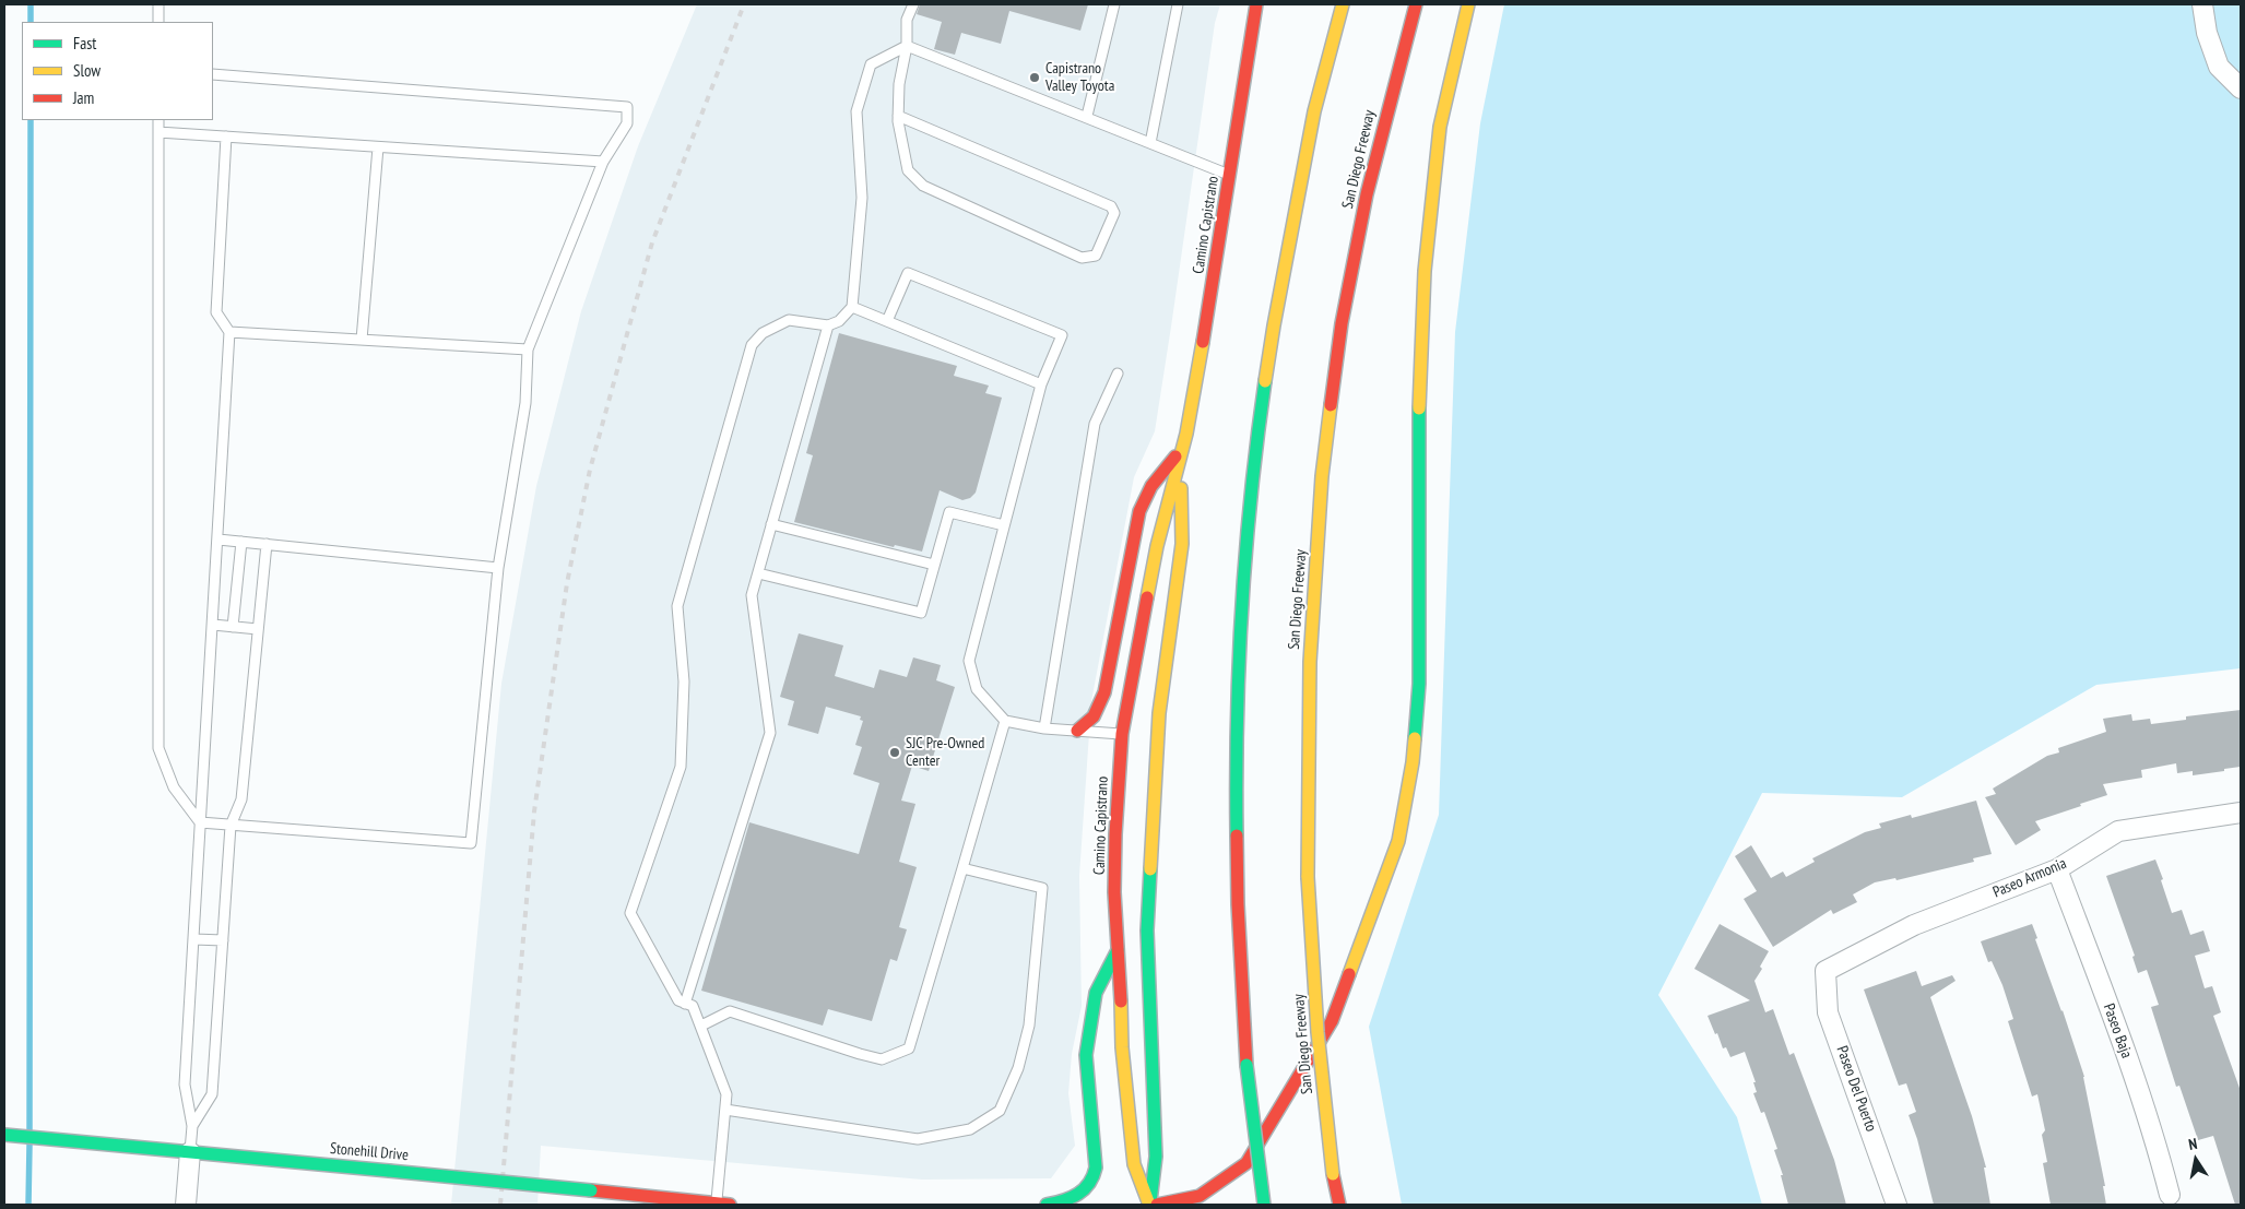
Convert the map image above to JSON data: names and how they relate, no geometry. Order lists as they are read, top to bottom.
{
  "streets": {
    "main road": ["San Diego Freeway", "Camino Capistrano", "Stonehill Drive"],
    "street": ["Paseo Armonia", "Paseo Baja", "Paseo Del Puerto"]
  },
  "crossings": [
    ["Paseo Armonia", "Paseo Baja"],
    ["Paseo Armonia", "Paseo Del Puerto"]
  ],
  "places": ["Capistrano Valley Toyota", "SJC Pre-Owned Center"],
  "legend": ["Fast", "Slow", "Jam"],
  "north": "top"
}
